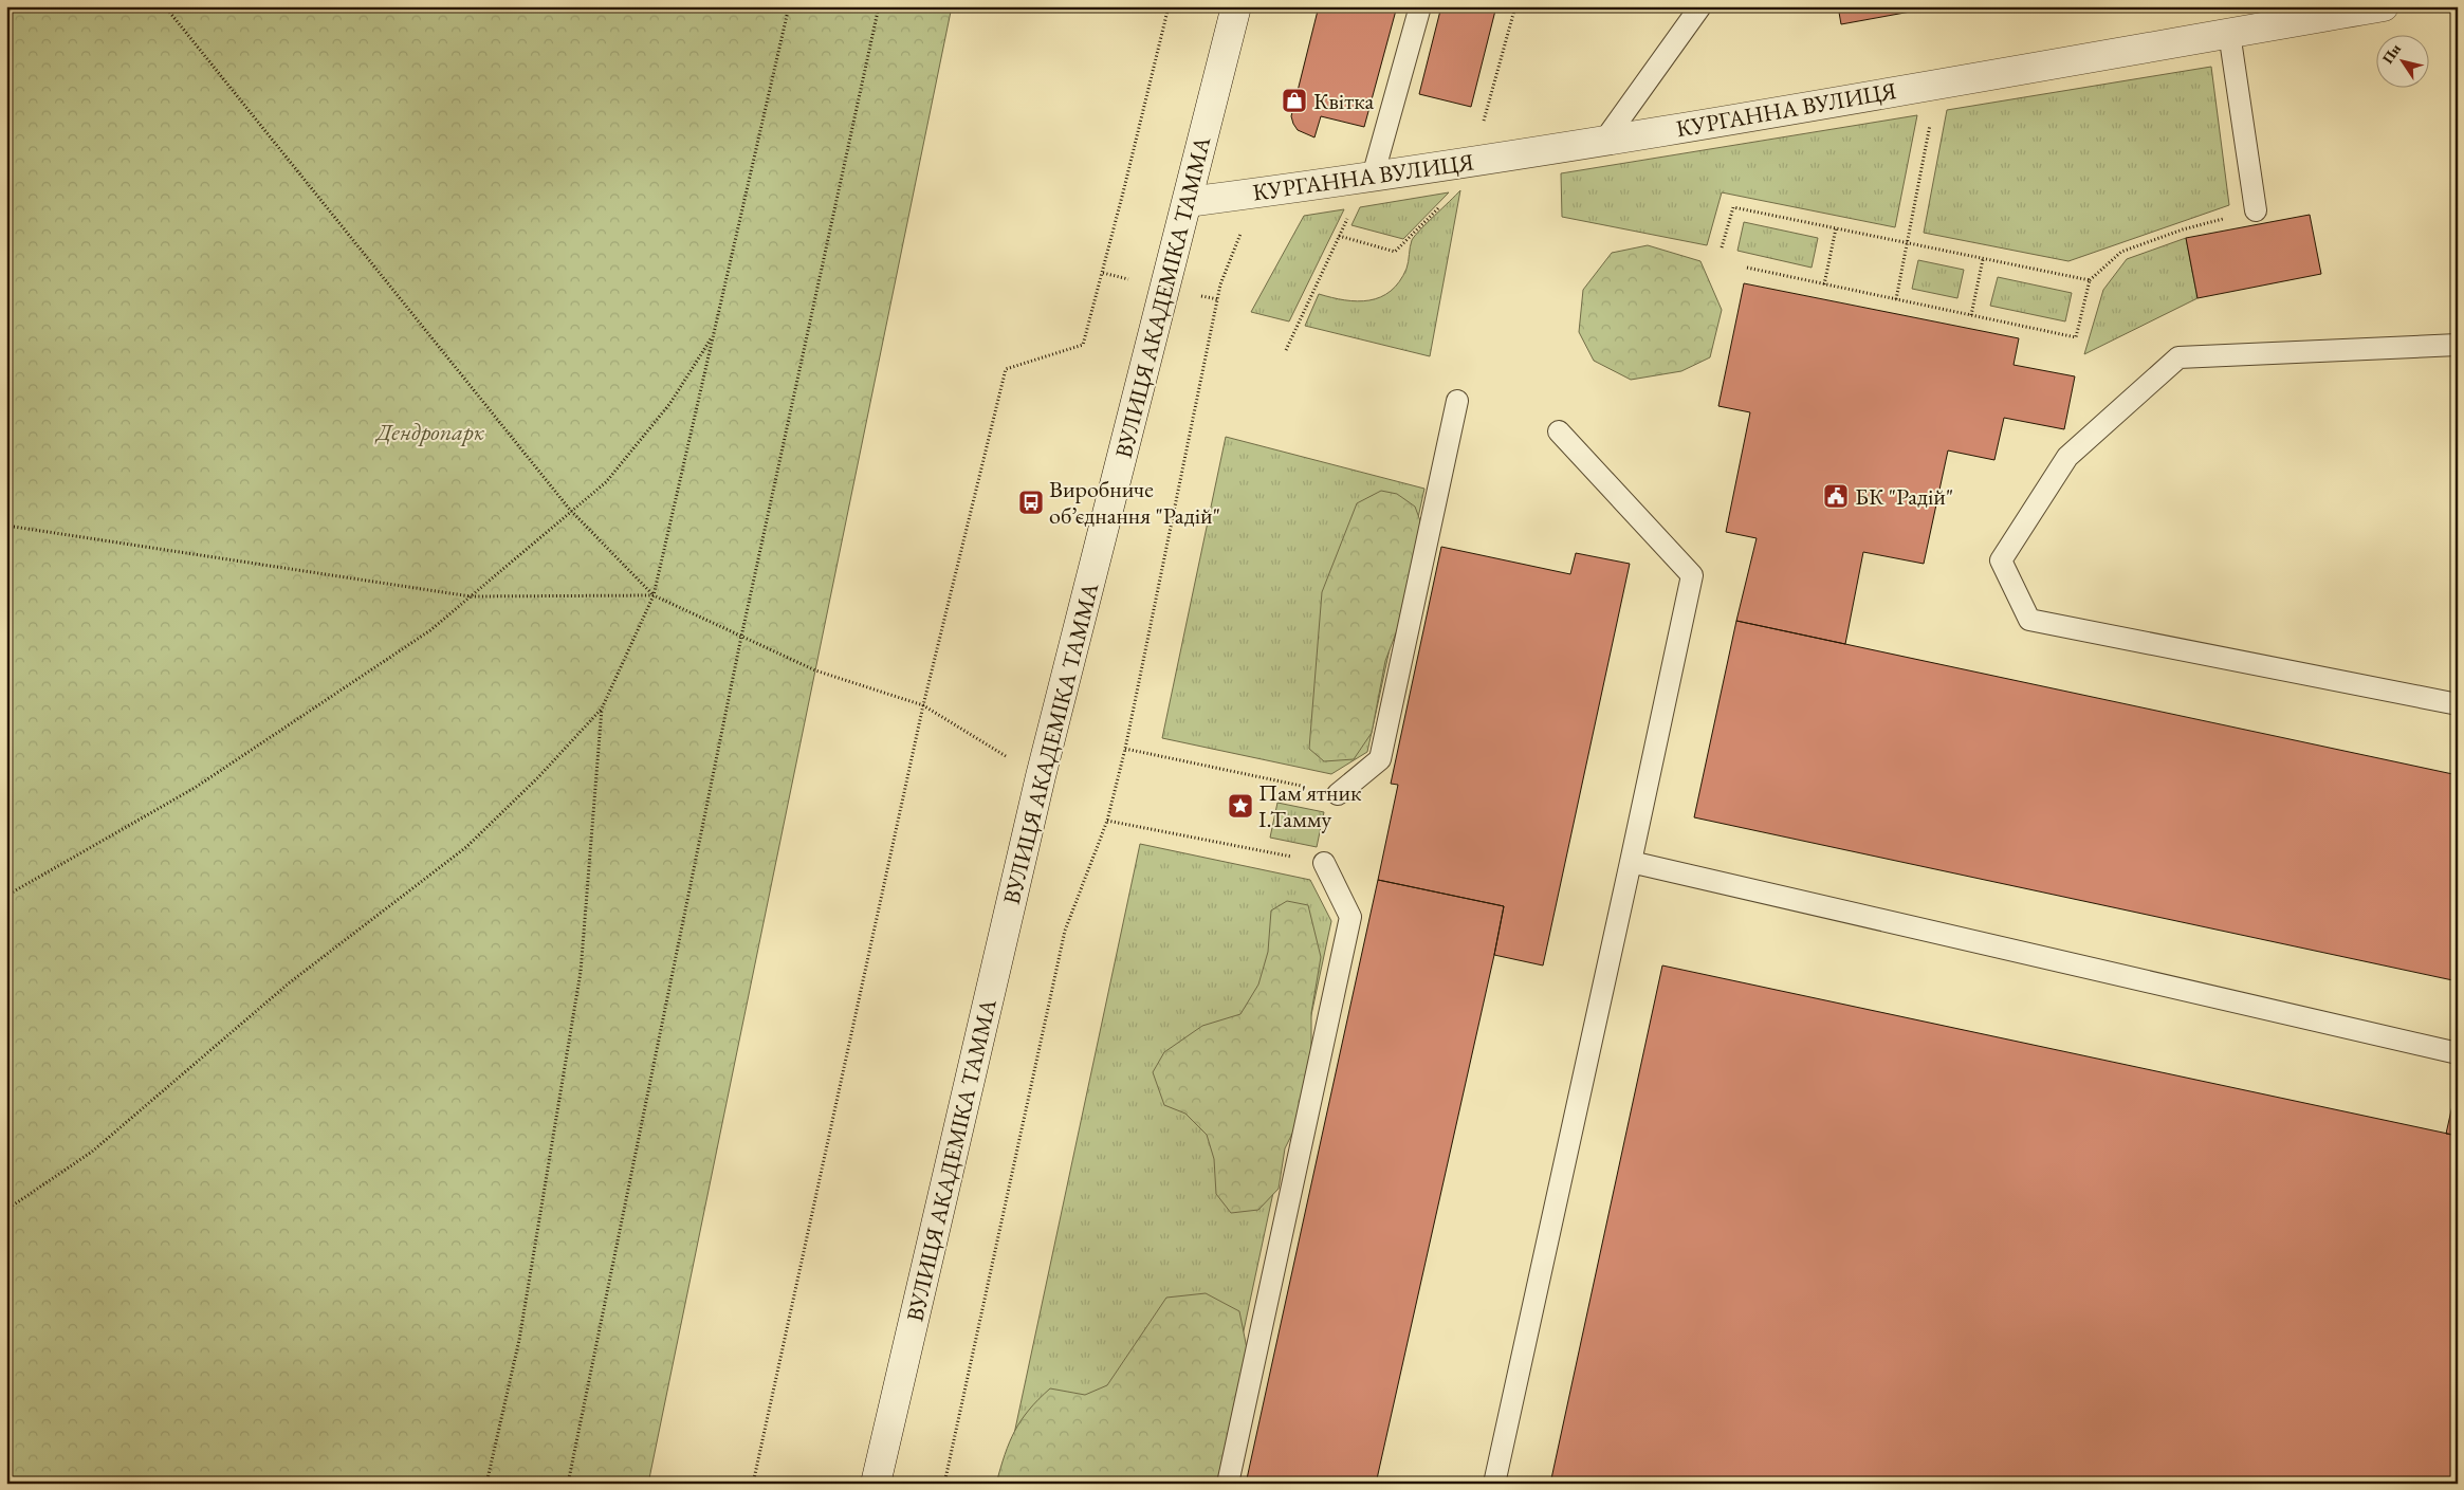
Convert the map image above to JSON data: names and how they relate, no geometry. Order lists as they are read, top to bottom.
{
  "streets": {
    "main road": ["КУРГАННА ВУЛИЦЯ", "ВУЛИЦЯ АКАДЕМІКА ТАММА"]
  },
  "crossings": [
    ["КУРГАННА ВУЛИЦЯ", "ВУЛИЦЯ АКАДЕМІКА ТАММА"]
  ],
  "parks": ["Дендропарк"],
  "places": {
    "shop": ["Квітка"],
    "public building": ["БК \"Радій\""],
    "bus stop": ["Виробниче об’єднання \"Радій\""],
    "place": ["Пам'ятник І.Тамму"]
  },
  "north": "top left"
}
